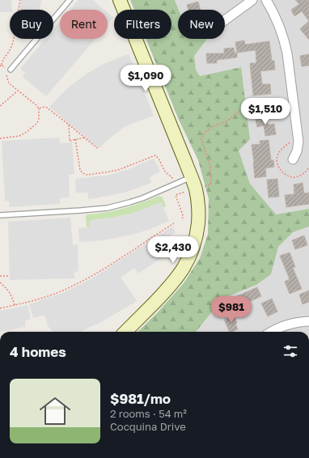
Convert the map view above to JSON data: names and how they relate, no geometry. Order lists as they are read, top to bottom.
{
  "page": {
    "chip": [
      "Buy",
      "Rent",
      "Filters",
      "New"
    ],
    "price": [
      "$1,090",
      "$1,510",
      "$2,430",
      "$981"
    ],
    "heading": "4 homes",
    "list": [
      {
        "name": "$981/mo",
        "note": "2 rooms · 54 m² · Cocquina Drive"
      }
    ]
  }
}
